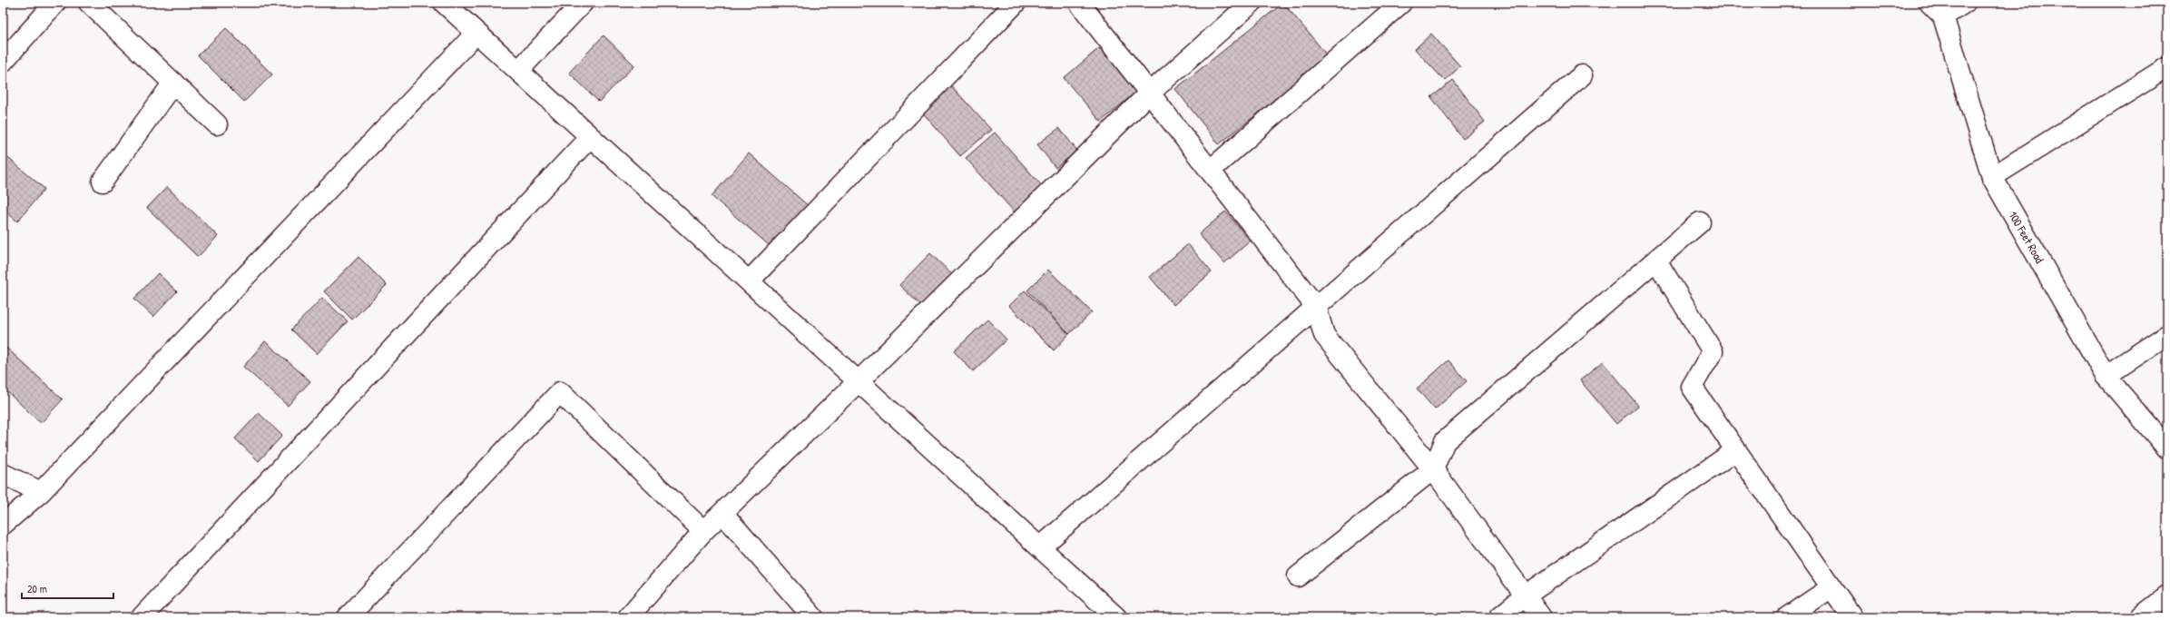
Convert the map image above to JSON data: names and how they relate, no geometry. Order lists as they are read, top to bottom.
{
  "streets": {
    "street": ["100 Feet Road"]
  },
  "scale_bar": "20 m"
}
